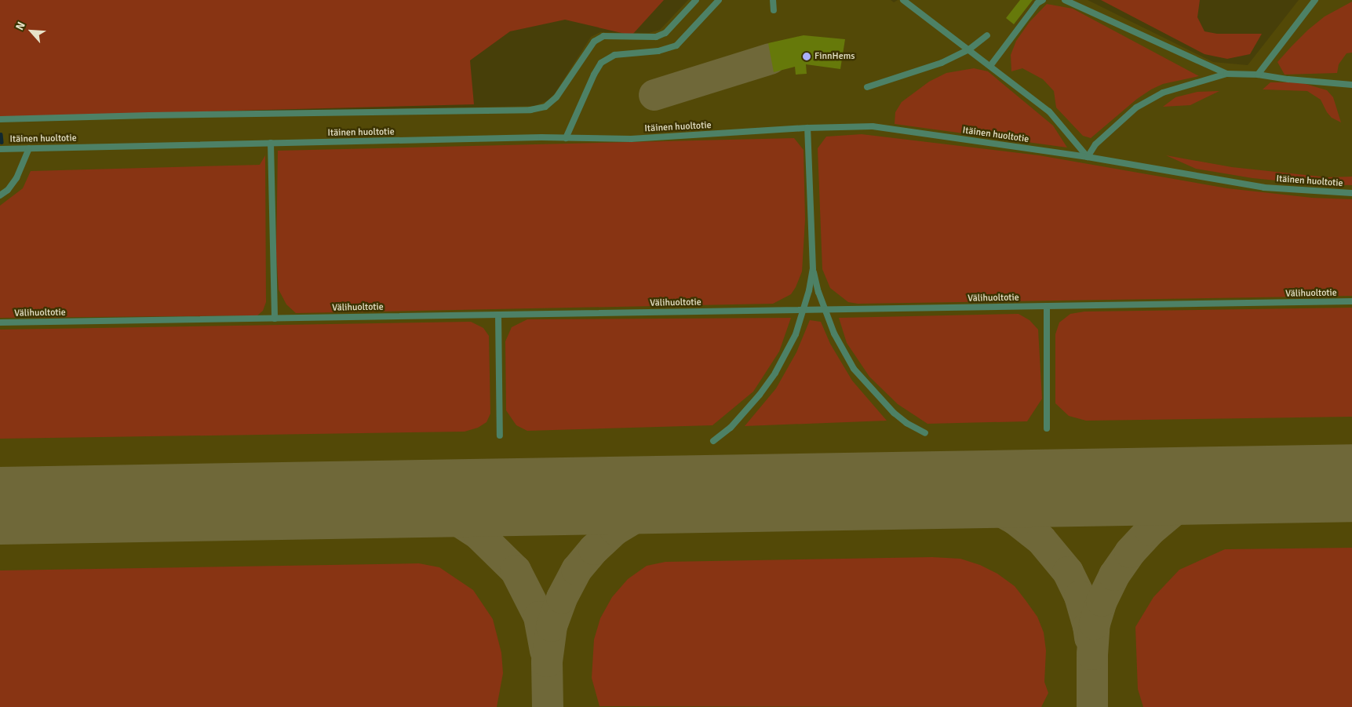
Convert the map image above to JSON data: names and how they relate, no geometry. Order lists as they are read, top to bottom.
{
  "streets": {
    "lane": ["Itäinen huoltotie", "Välihuoltotie"]
  },
  "places": ["FinnHems"],
  "north": "top left"
}
